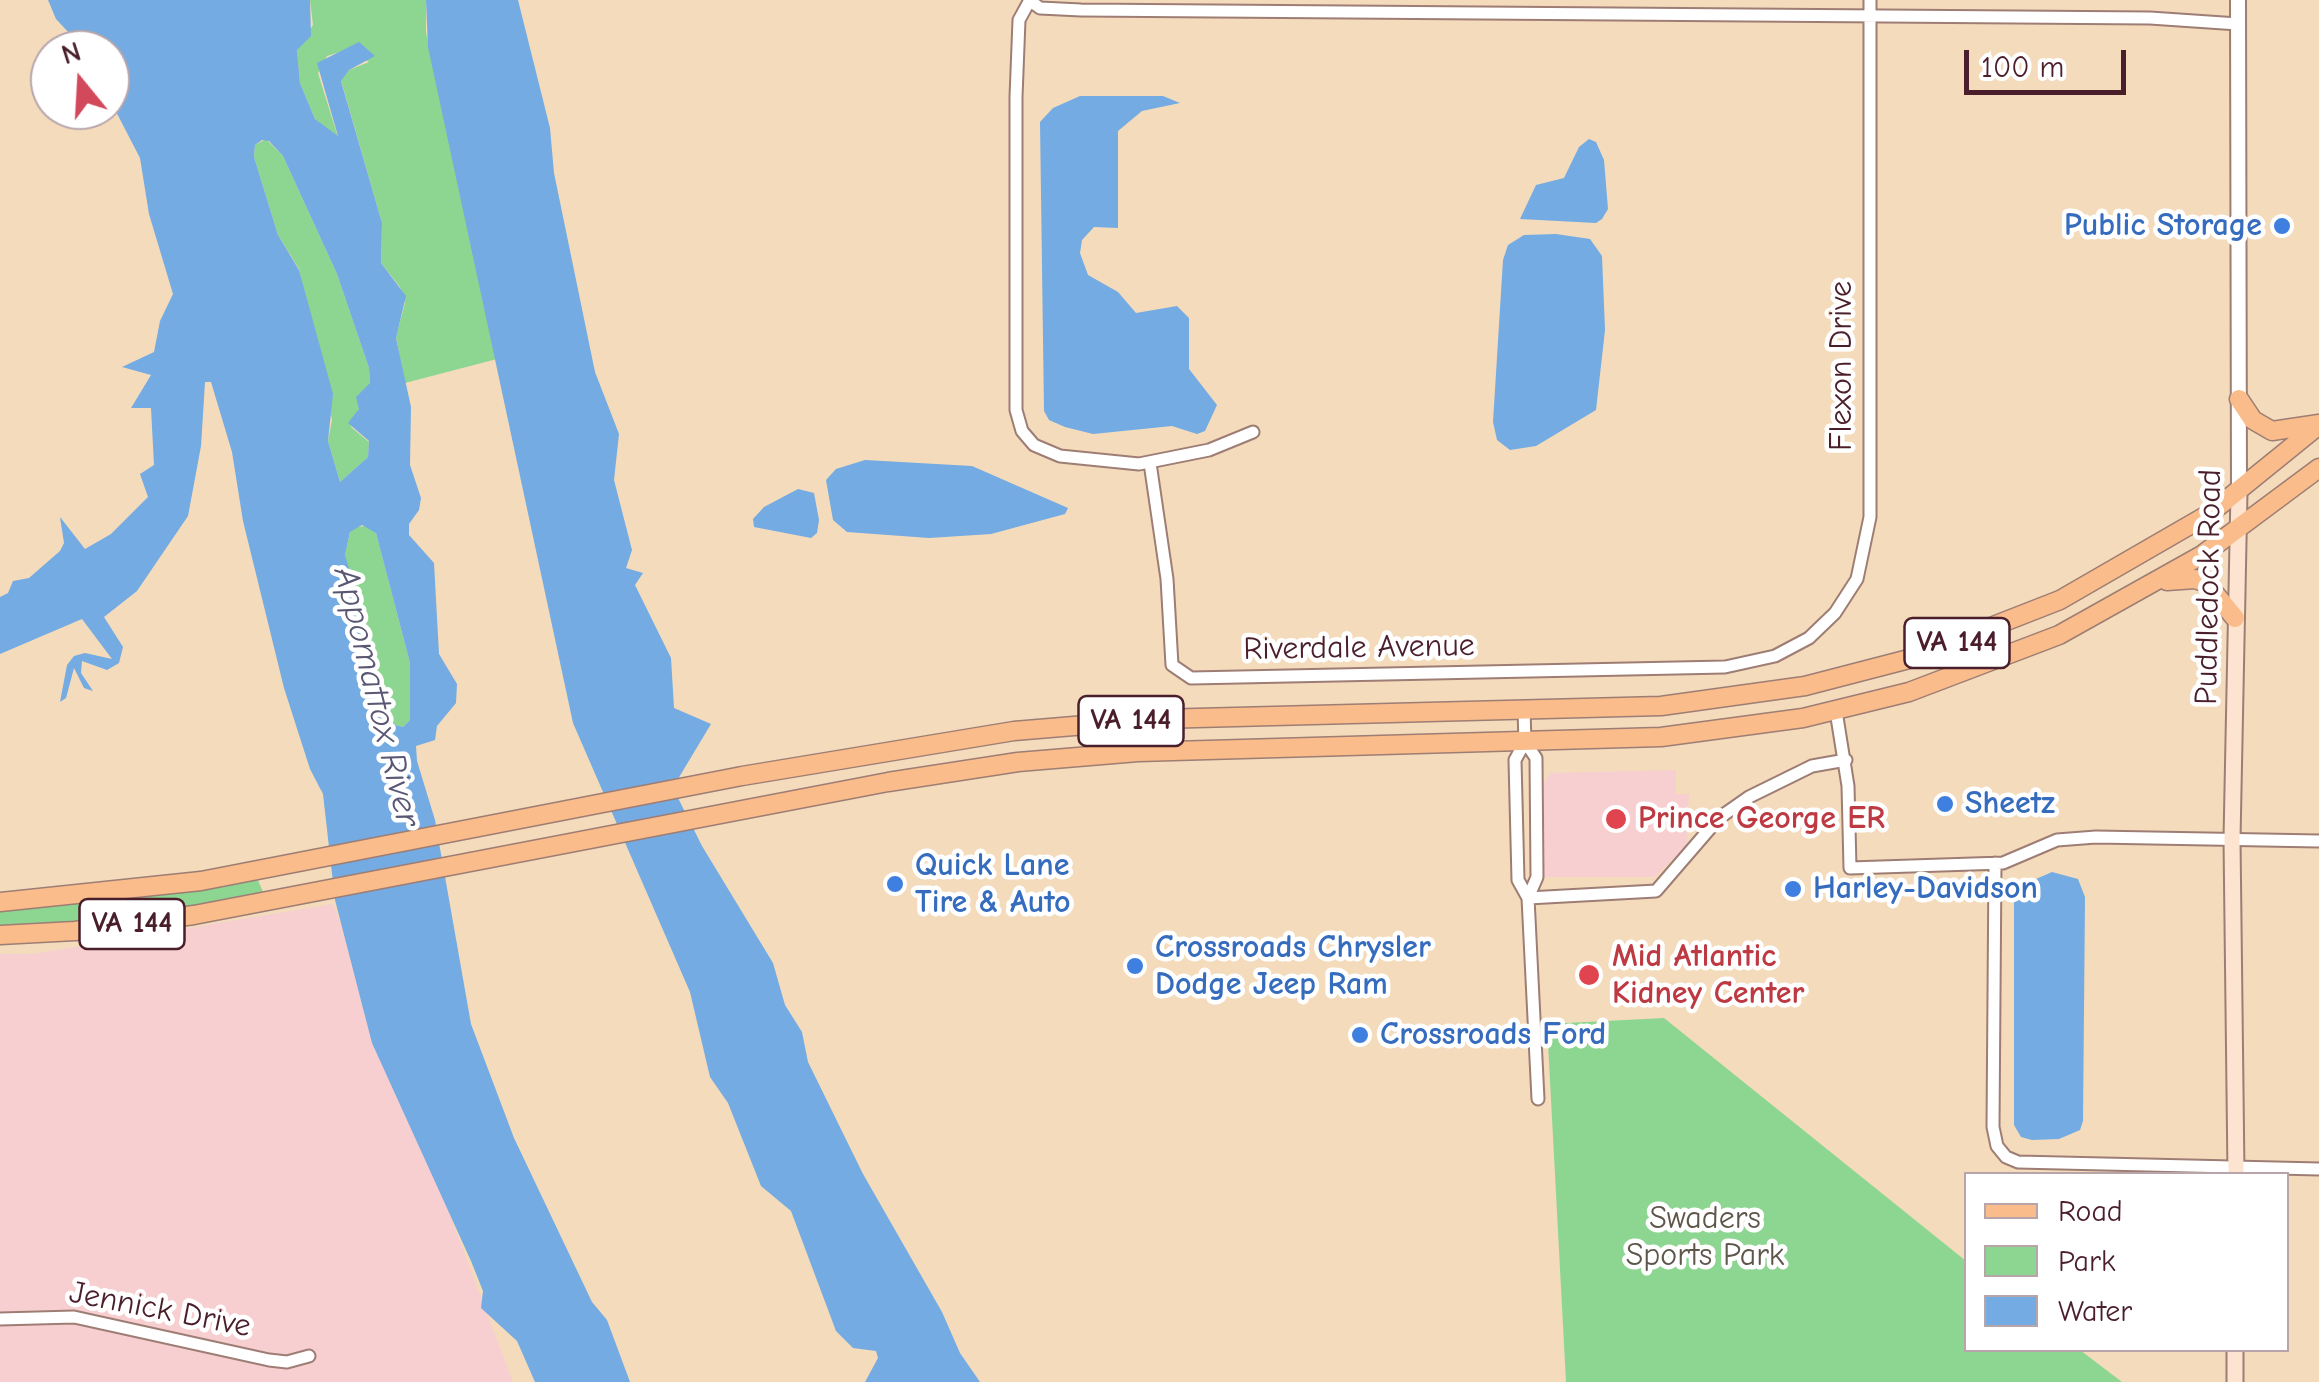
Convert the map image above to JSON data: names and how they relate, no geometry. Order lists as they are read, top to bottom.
{
  "streets": {
    "main road": ["Puddledock Road", "VA 144"],
    "street": ["Flexon Drive", "Riverdale Avenue", "Jennick Drive"]
  },
  "crossings": [
    ["Flexon Drive", "Riverdale Avenue"],
    ["Puddledock Road", "VA 144"]
  ],
  "water": ["Appomattox River"],
  "parks": ["Swaders Sports Park"],
  "places": [
    "Public Storage",
    "Sheetz",
    "Prince George ER",
    "Quick Lane Tire & Auto",
    "Harley-Davidson",
    "Crossroads Chrysler Dodge Jeep Ram",
    "Mid Atlantic Kidney Center",
    "Crossroads Ford"
  ],
  "legend": ["Road", "Park", "Water"],
  "scale_bar": "100 m",
  "north": "top"
}
